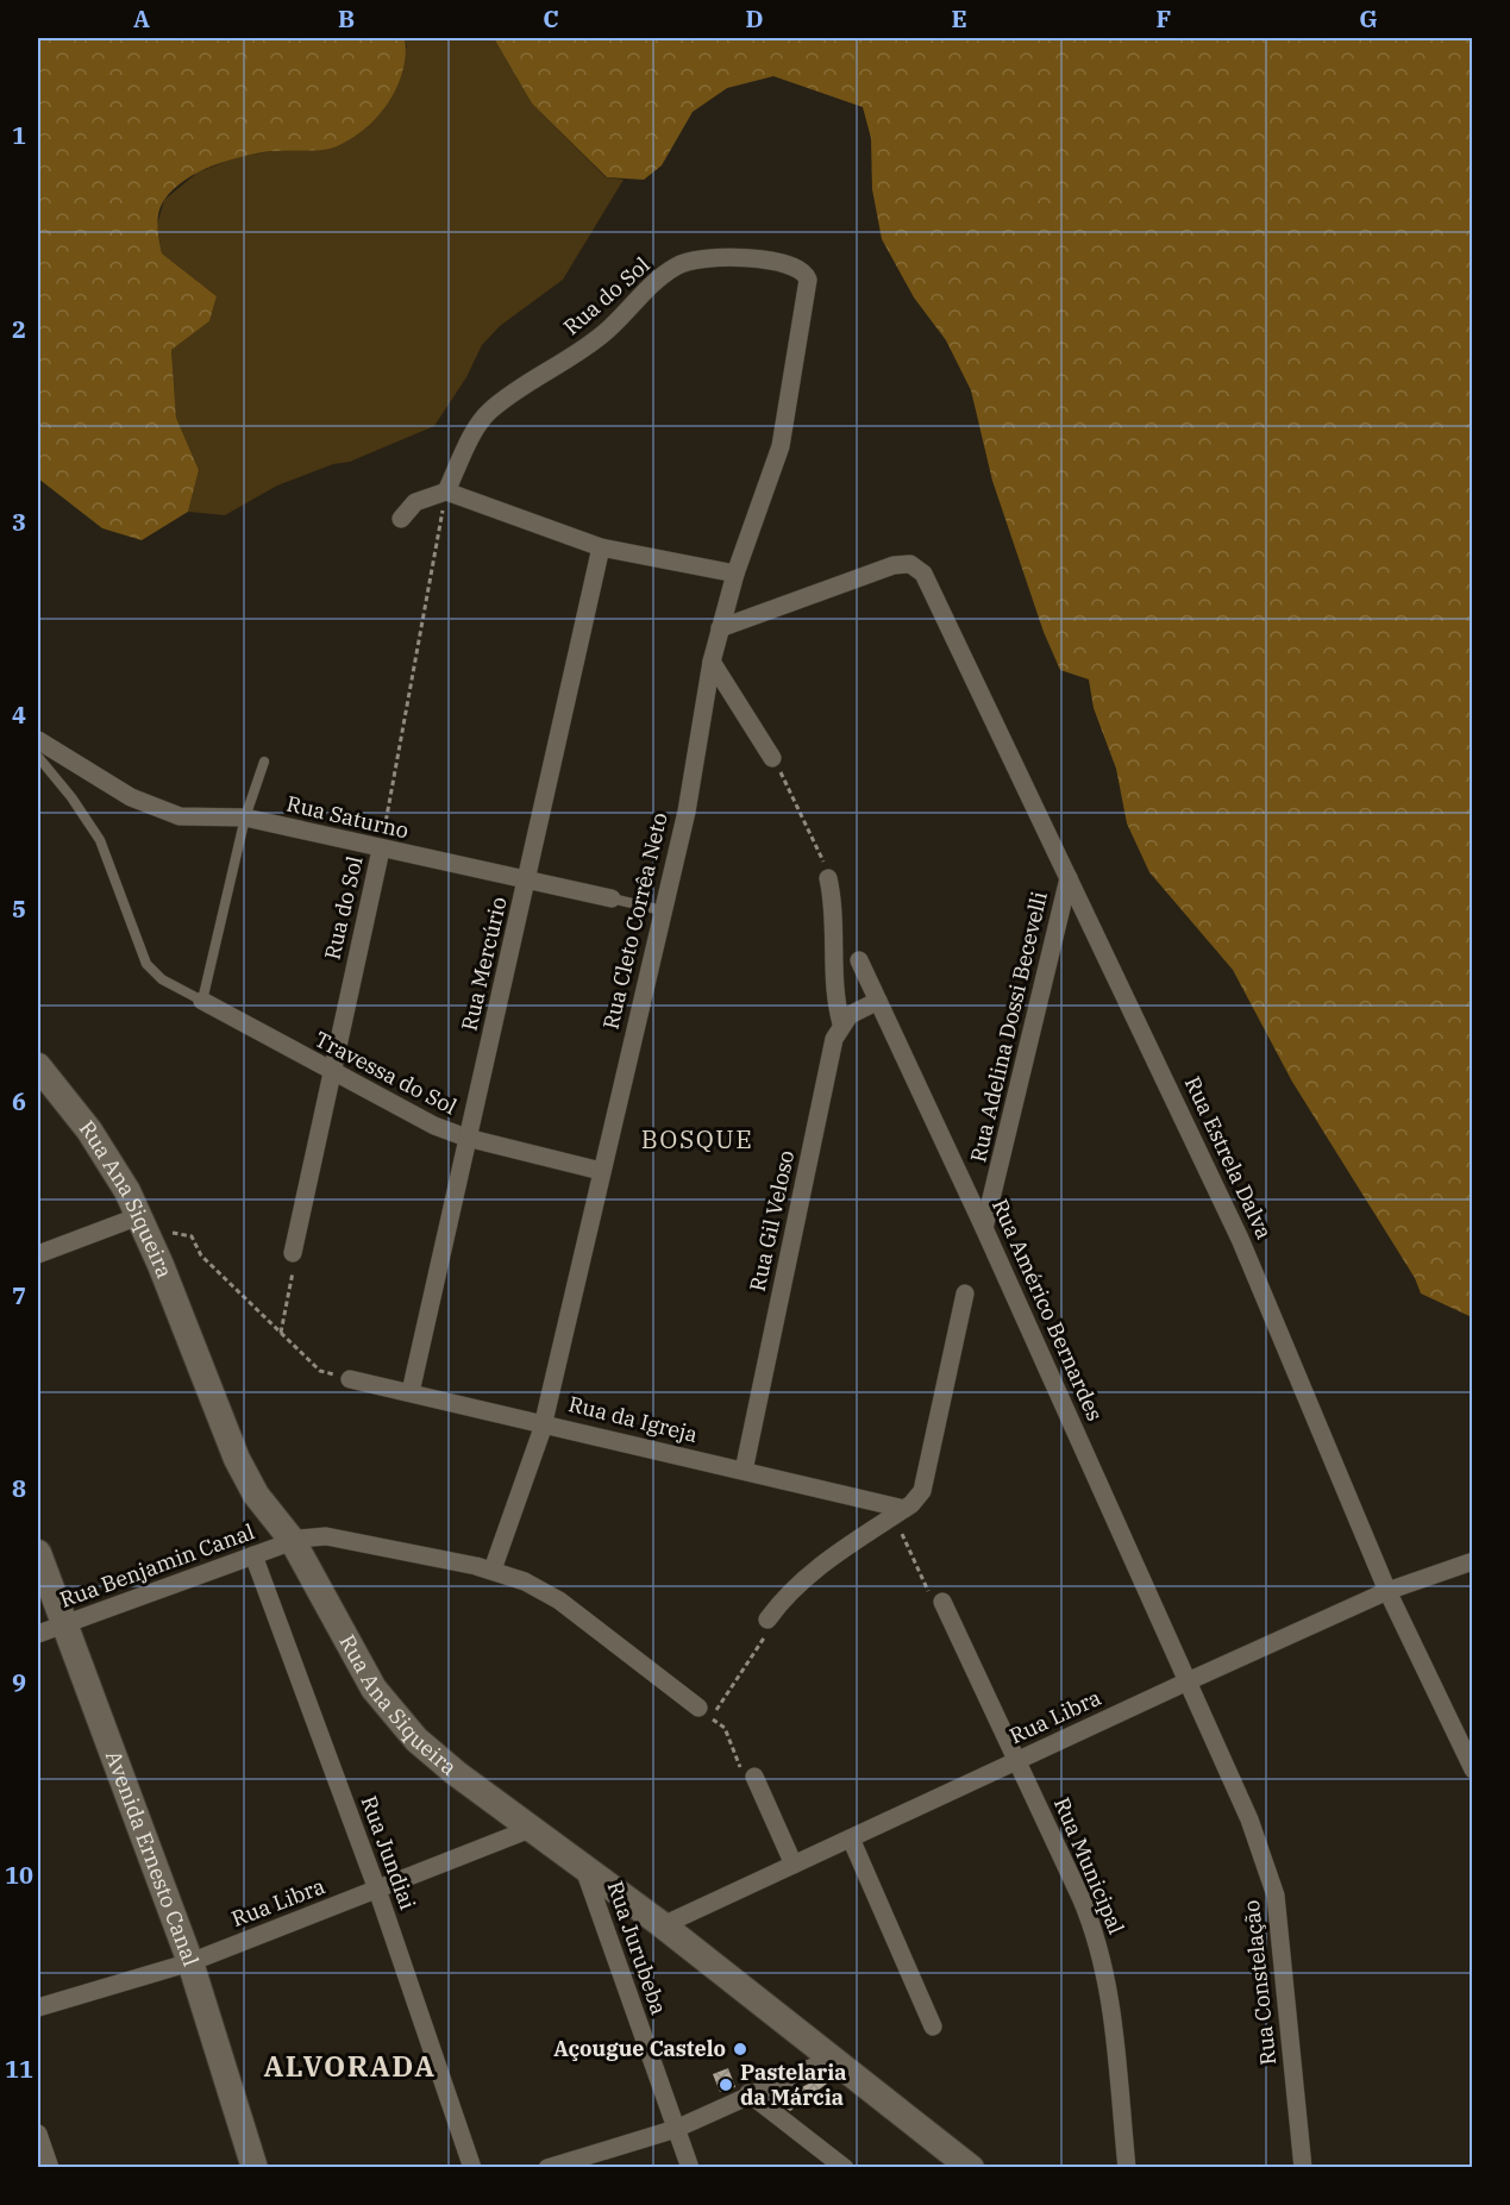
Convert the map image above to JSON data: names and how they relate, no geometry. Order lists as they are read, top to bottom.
{
  "streets": {
    "street": [
      "Rua do Sol",
      "Rua Saturno",
      "Rua Cleto Corrêa Neto",
      "Rua Mercúrio",
      "Rua Adelina Dossi Becevelli",
      "Travessa do Sol",
      "Rua Estrela Dalva",
      "Rua Ana Siqueira",
      "Rua Gil Veloso",
      "Rua Américo Bernardes",
      "Rua da Igreja",
      "Rua Benjamin Canal",
      "Rua Libra",
      "Rua Jundiai",
      "Avenida Ernesto Canal",
      "Rua Municipal",
      "Rua Jurubeba",
      "Rua Constelação"
    ]
  },
  "crossings": [
    ["Rua do Sol", "Rua Saturno"],
    ["Rua do Sol", "Rua Cleto Corrêa Neto"],
    ["Rua do Sol", "Travessa do Sol"],
    ["Rua Saturno", "Rua Cleto Corrêa Neto"],
    ["Rua Saturno", "Rua Mercúrio"],
    ["Rua Cleto Corrêa Neto", "Travessa do Sol"],
    ["Rua Cleto Corrêa Neto", "Rua Estrela Dalva"],
    ["Rua Cleto Corrêa Neto", "Rua da Igreja"],
    ["Rua Cleto Corrêa Neto", "Rua Benjamin Canal"],
    ["Rua Mercúrio", "Travessa do Sol"],
    ["Rua Mercúrio", "Rua da Igreja"],
    ["Rua Adelina Dossi Becevelli", "Rua Estrela Dalva"],
    ["Rua Adelina Dossi Becevelli", "Rua Américo Bernardes"],
    ["Rua Estrela Dalva", "Rua Libra"],
    ["Rua Ana Siqueira", "Rua Benjamin Canal"],
    ["Rua Ana Siqueira", "Rua Libra"],
    ["Rua Ana Siqueira", "Rua Jurubeba"],
    ["Rua Gil Veloso", "Rua da Igreja"],
    ["Rua Américo Bernardes", "Rua Libra"],
    ["Rua Américo Bernardes", "Rua Constelação"],
    ["Rua Benjamin Canal", "Rua Jundiai"],
    ["Rua Benjamin Canal", "Avenida Ernesto Canal"],
    ["Rua Libra", "Rua Jundiai"],
    ["Rua Libra", "Avenida Ernesto Canal"],
    ["Rua Libra", "Rua Municipal"],
    ["Rua Libra", "Rua Constelação"]
  ],
  "districts": ["BOSQUE", "ALVORADA"],
  "places": ["Açougue Castelo", "Pastelaria da Márcia"],
  "grid": {
    "columns": [
      "A",
      "B",
      "C",
      "D",
      "E",
      "F",
      "G"
    ],
    "rows": [
      "1",
      "2",
      "3",
      "4",
      "5",
      "6",
      "7",
      "8",
      "9",
      "10",
      "11"
    ]
  }
}
